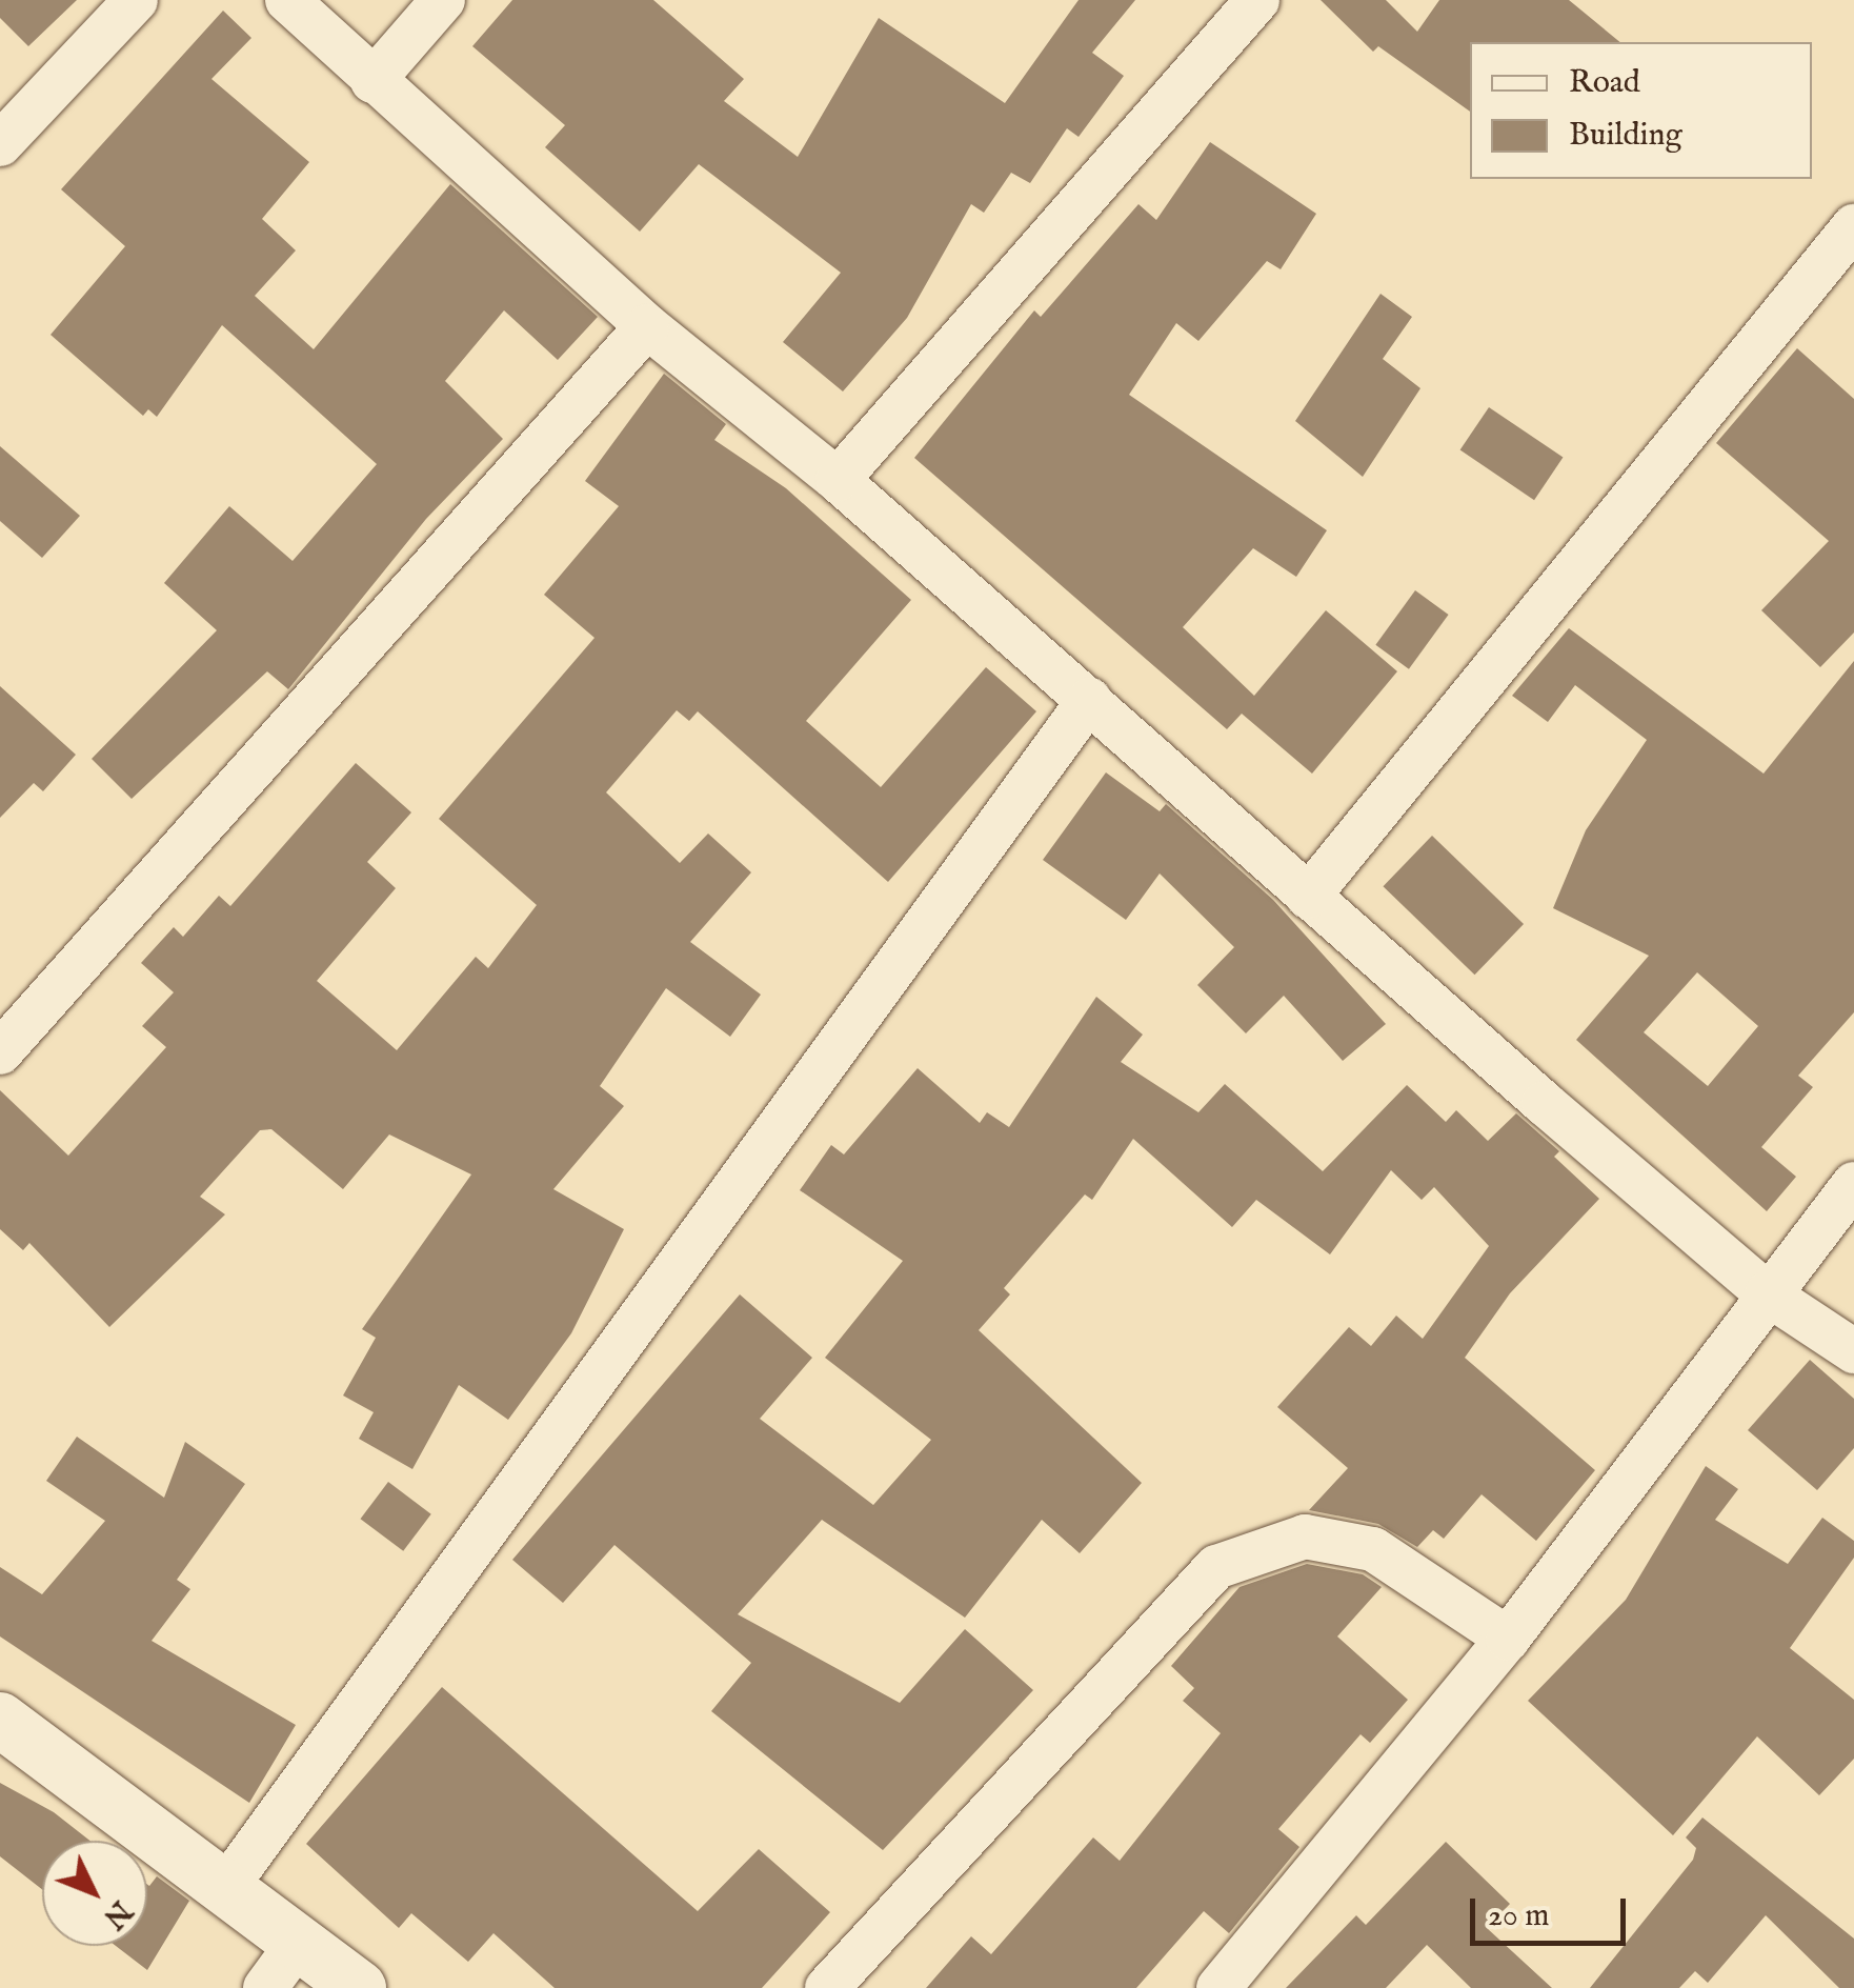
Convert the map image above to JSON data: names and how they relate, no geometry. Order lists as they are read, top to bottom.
{
  "legend": ["Road", "Building"],
  "scale_bar": "20 m",
  "north": "bottom right"
}
